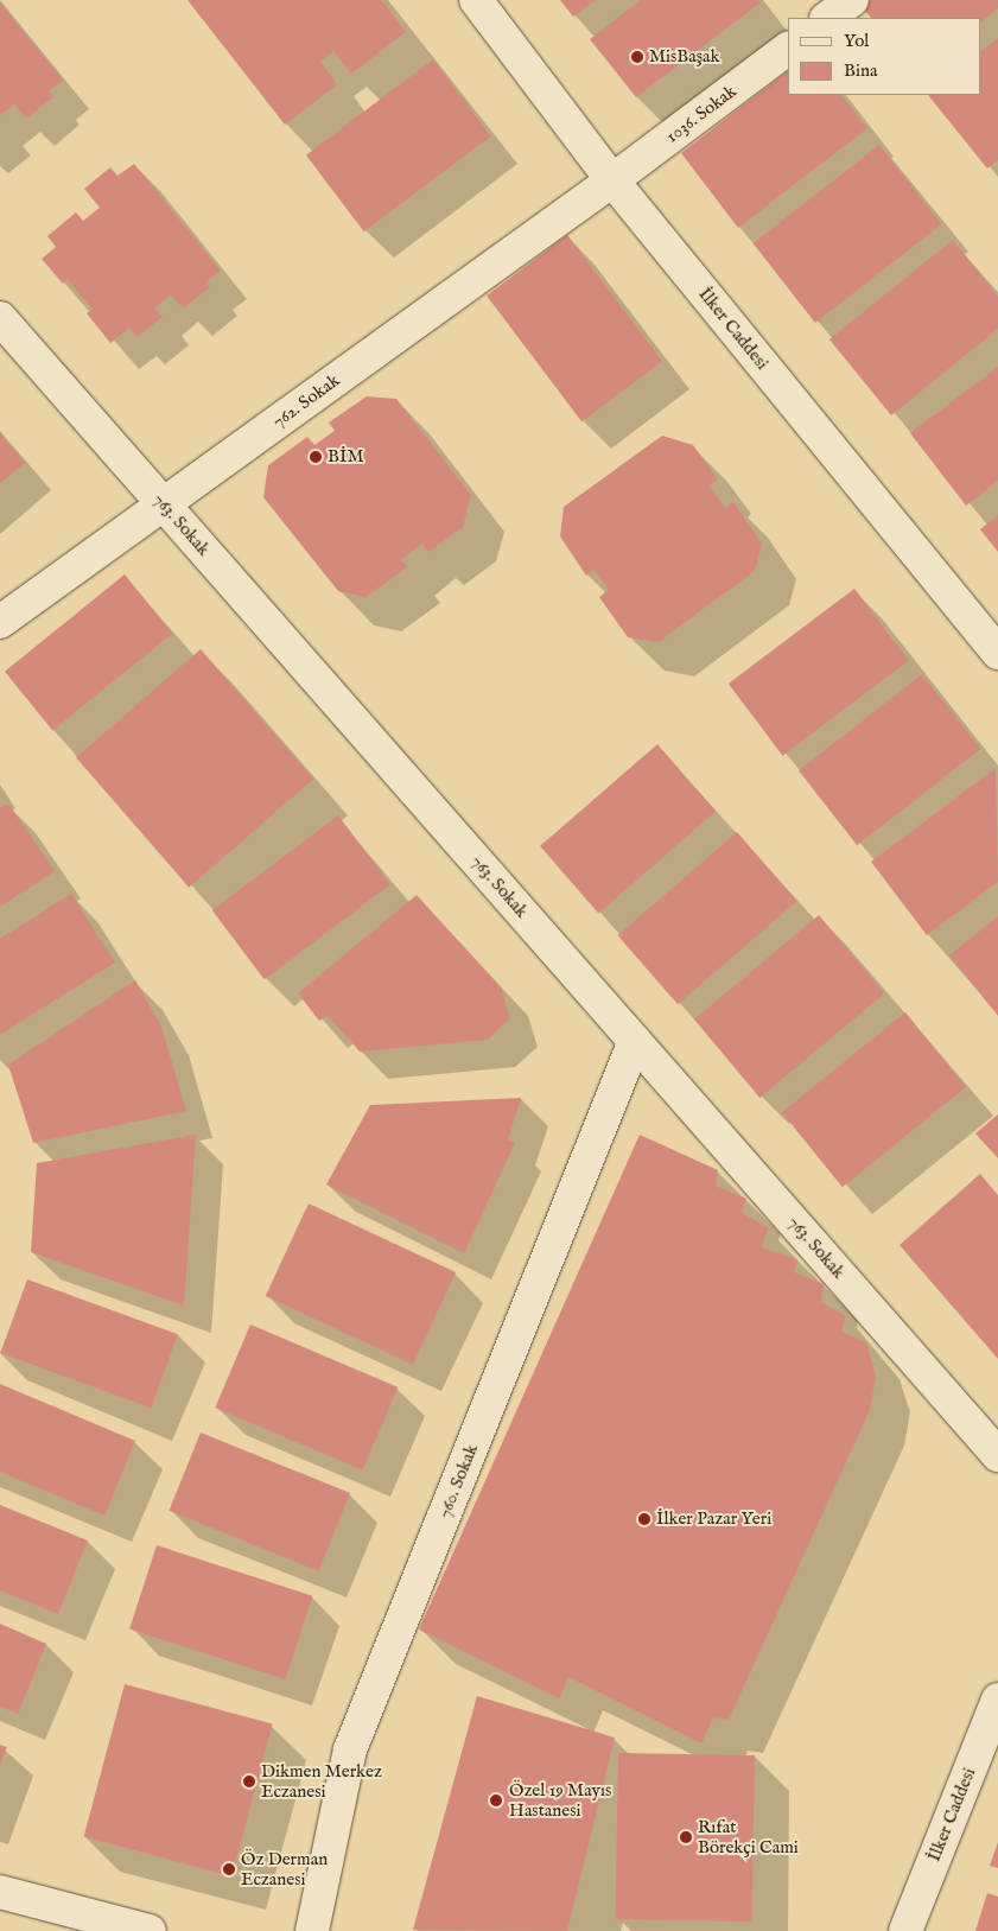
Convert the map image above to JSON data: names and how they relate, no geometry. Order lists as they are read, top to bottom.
{
  "streets": {
    "street": [
      "1036. Sokak",
      "İlker Caddesi",
      "762. Sokak",
      "763. Sokak",
      "760. Sokak"
    ]
  },
  "crossings": [
    ["1036. Sokak", "İlker Caddesi"],
    ["1036. Sokak", "762. Sokak"],
    ["İlker Caddesi", "762. Sokak"],
    ["762. Sokak", "763. Sokak"],
    ["763. Sokak", "760. Sokak"]
  ],
  "places": [
    "MisBaşak",
    "BİM",
    "İlker Pazar Yeri",
    "Dikmen Merkez Eczanesi",
    "Özel 19 Mayıs Hastanesi",
    "Rıfat Börekçi Cami",
    "Öz Derman Eczanesi"
  ],
  "legend": ["Yol", "Bina"]
}
